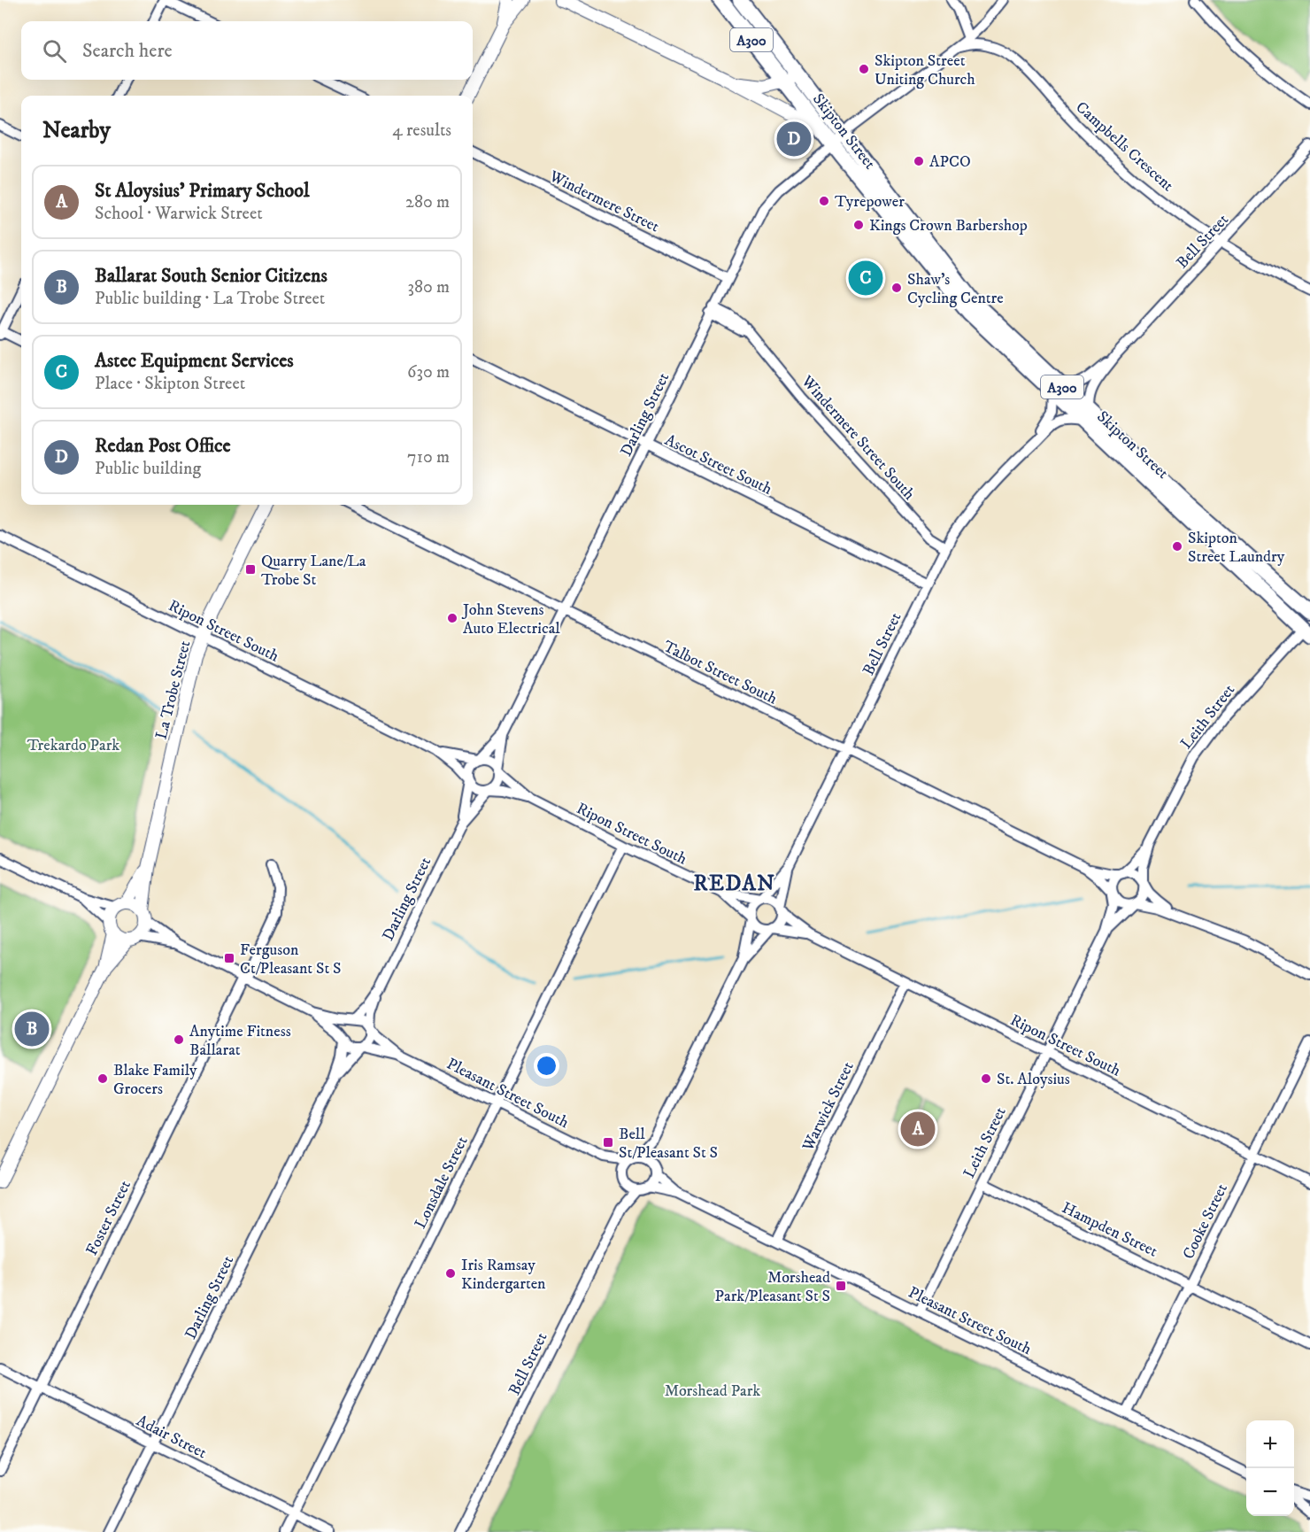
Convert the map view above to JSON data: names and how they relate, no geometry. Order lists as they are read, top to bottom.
{
  "streets": {
    "highway": ["A300", "Skipton Street"],
    "main road": ["La Trobe Street"],
    "street": [
      "Campbells Crescent",
      "Windermere Street",
      "Bell Street",
      "Darling Street",
      "Windermere Street South",
      "Ascot Street South",
      "Ripon Street South",
      "Talbot Street South",
      "Leith Street",
      "Pleasant Street South",
      "Warwick Street",
      "Lonsdale Street",
      "Foster Street",
      "Cooke Street",
      "Hampden Street",
      "Adair Street"
    ]
  },
  "crossings": [
    ["Skipton Street", "Bell Street"],
    ["Skipton Street", "Darling Street"],
    ["Skipton Street", "Leith Street"],
    ["Campbells Crescent", "Bell Street"],
    ["Campbells Crescent", "Darling Street"],
    ["Windermere Street", "Darling Street"],
    ["Bell Street", "Windermere Street South"],
    ["Bell Street", "Ascot Street South"],
    ["Bell Street", "Ripon Street South"],
    ["Bell Street", "Talbot Street South"],
    ["Bell Street", "Pleasant Street South"],
    ["Darling Street", "Windermere Street South"],
    ["Darling Street", "Ascot Street South"],
    ["Darling Street", "Ripon Street South"],
    ["Darling Street", "Talbot Street South"],
    ["Darling Street", "Pleasant Street South"],
    ["Darling Street", "Adair Street"],
    ["Ripon Street South", "La Trobe Street"],
    ["Ripon Street South", "Leith Street"],
    ["Ripon Street South", "Warwick Street"],
    ["Ripon Street South", "Lonsdale Street"],
    ["Ripon Street South", "Cooke Street"],
    ["Talbot Street South", "Leith Street"],
    ["Leith Street", "Pleasant Street South"],
    ["Leith Street", "Hampden Street"],
    ["Pleasant Street South", "Warwick Street"],
    ["Pleasant Street South", "Lonsdale Street"],
    ["Pleasant Street South", "Cooke Street"],
    ["Lonsdale Street", "Adair Street"],
    ["Foster Street", "Adair Street"],
    ["Cooke Street", "Hampden Street"]
  ],
  "districts": ["REDAN"],
  "parks": ["Trekardo Park", "Morshead Park"],
  "places": {
    "other": [
      "Skipton Street Uniting Church",
      "APCO",
      "Tyrepower",
      "Kings Crown Barbershop",
      "Shaw's Cycling Centre",
      "Skipton Street Laundry",
      "John Stevens Auto Electrical",
      "Anytime Fitness Ballarat",
      "Blake Family Grocers",
      "St. Aloysius",
      "Iris Ramsay Kindergarten"
    ],
    "transit": [
      "Quarry Lane/La Trobe St",
      "Ferguson Ct/Pleasant St S",
      "Bell St/Pleasant St S",
      "Morshead Park/Pleasant St S"
    ]
  },
  "page": {
    "search": "Search here",
    "heading": ["Nearby", "4 results"],
    "pins": [
      "D",
      "C",
      "B",
      "A"
    ],
    "list": [
      {
        "mark": "A",
        "name": "St Aloysius' Primary School",
        "note": "School · Warwick Street",
        "value": "280 m"
      },
      {
        "mark": "B",
        "name": "Ballarat South Senior Citizens",
        "note": "Public building · La Trobe Street",
        "value": "380 m"
      },
      {
        "mark": "C",
        "name": "Astec Equipment Services",
        "note": "Place · Skipton Street",
        "value": "630 m"
      },
      {
        "mark": "D",
        "name": "Redan Post Office",
        "note": "Public building",
        "value": "710 m"
      }
    ],
    "map_buttons": ["+", "−"]
  }
}
